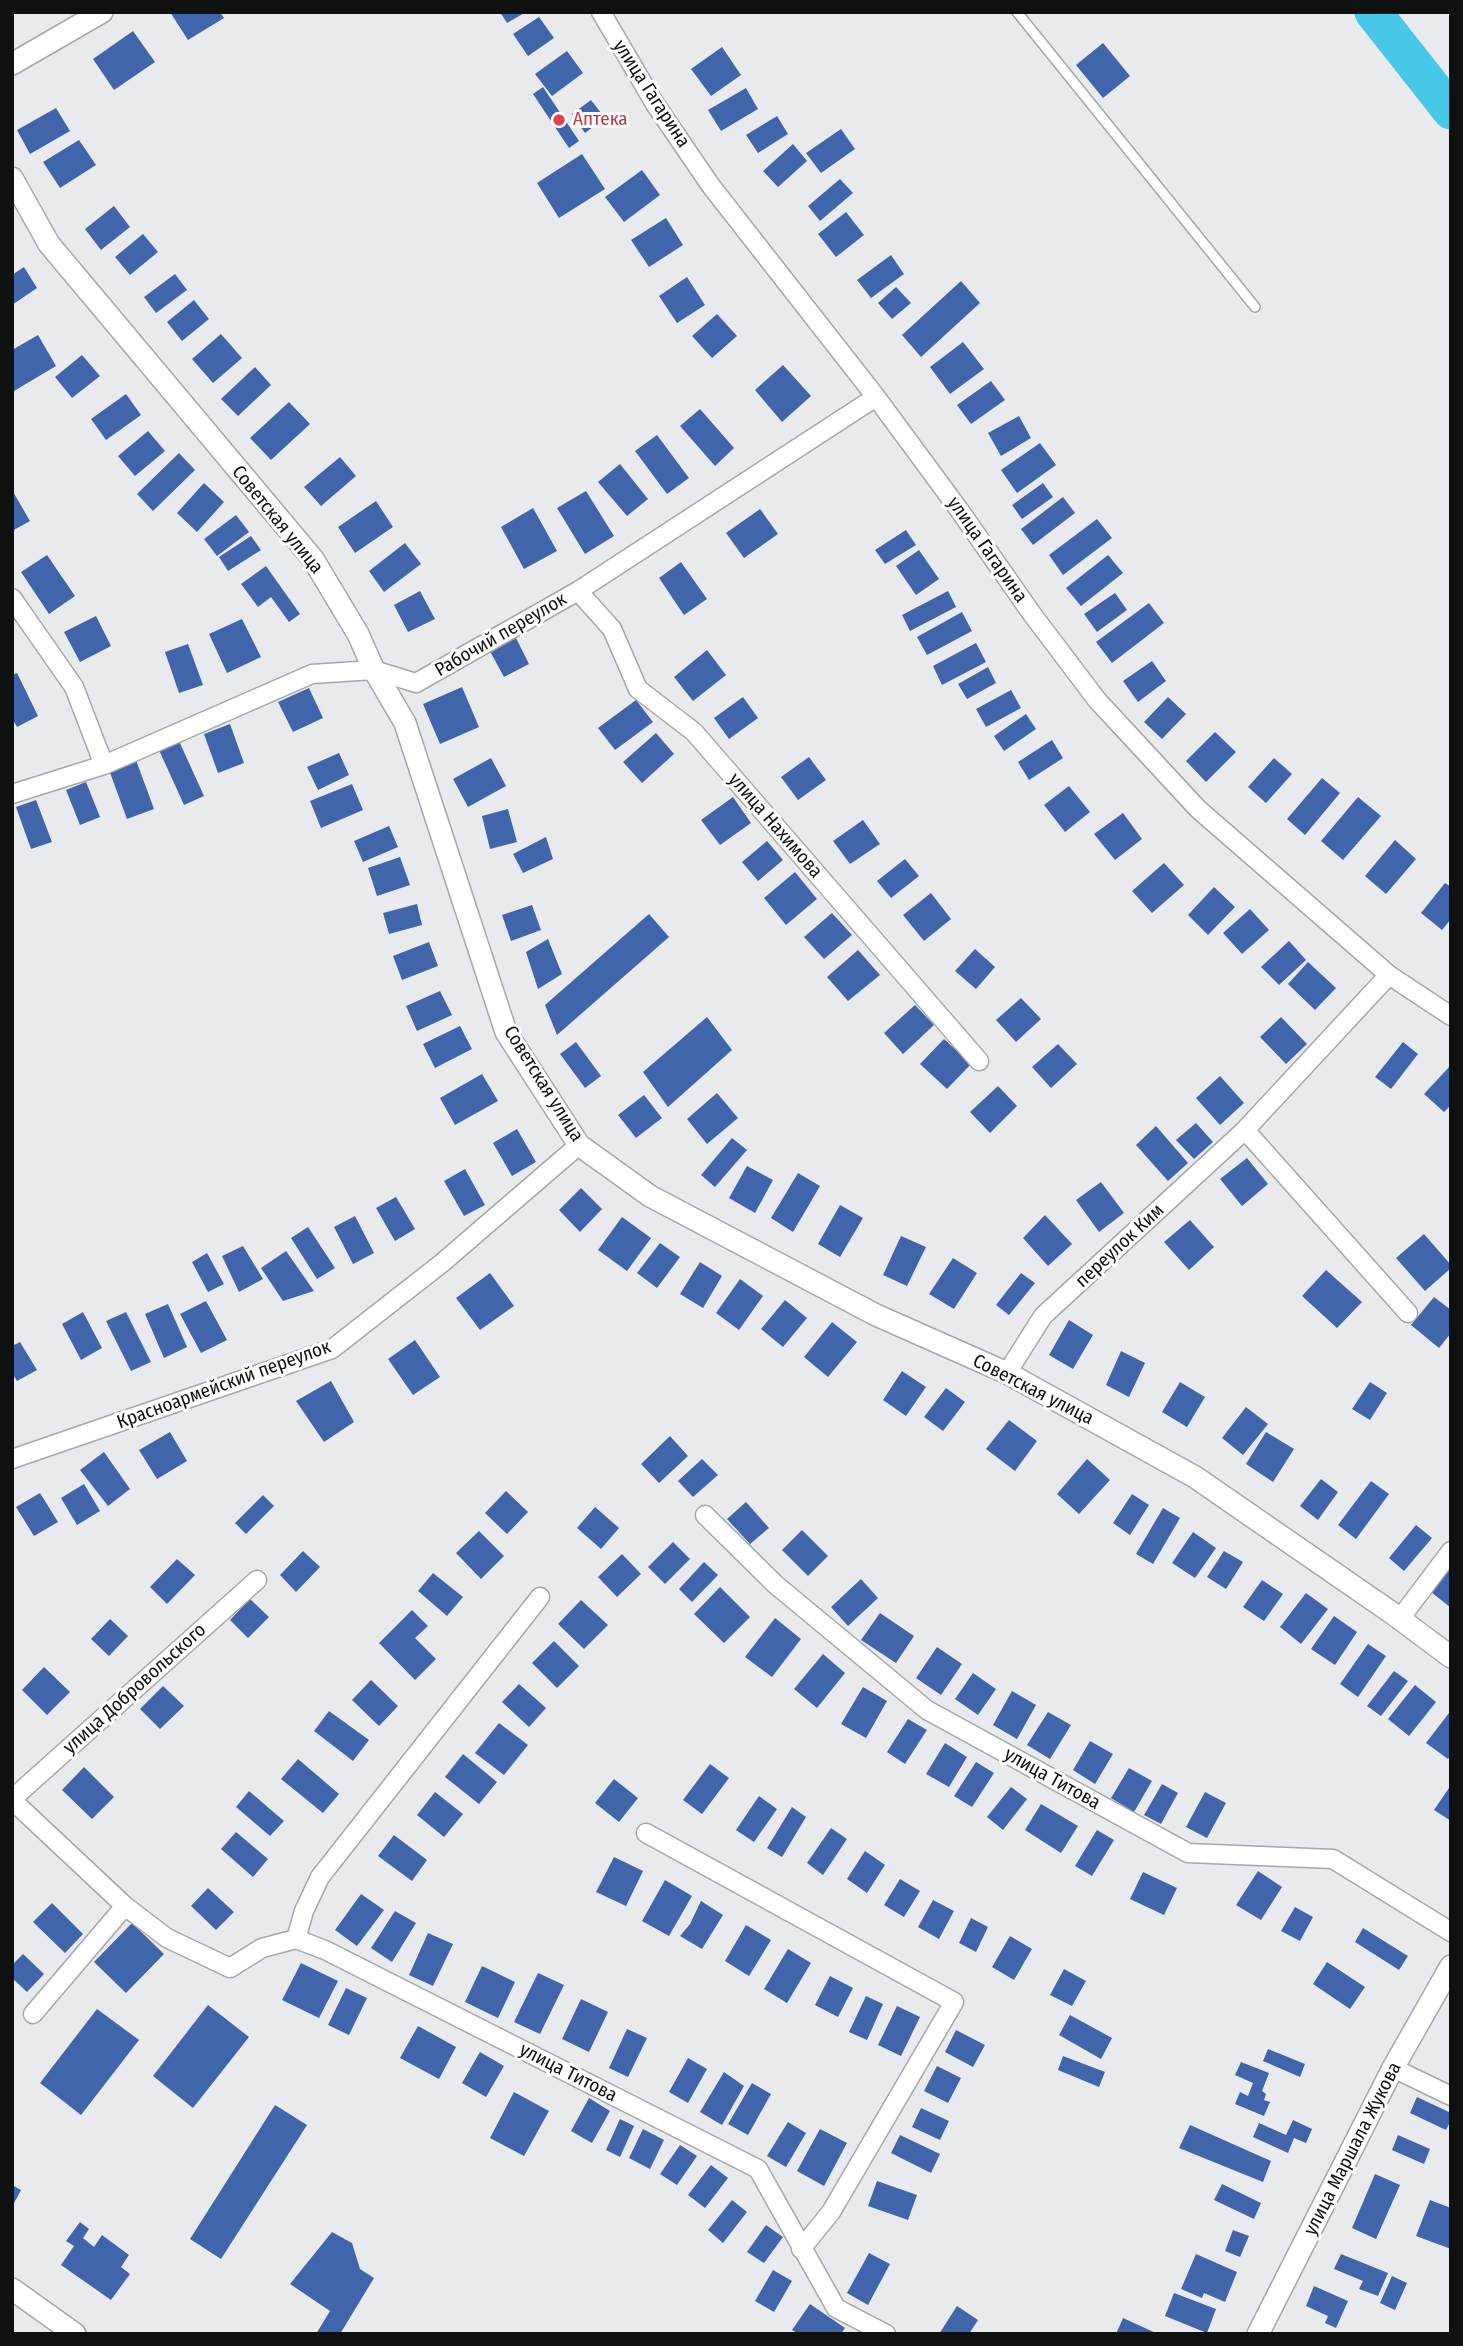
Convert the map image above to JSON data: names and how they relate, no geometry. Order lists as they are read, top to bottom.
{
  "streets": {
    "street": [
      "улица Гагарина",
      "Советская улица",
      "Рабочий переулок",
      "улица Нахимова",
      "переулок Ким",
      "Красноармейский переулок",
      "улица Добровольского",
      "улица Титова",
      "улица Маршала Жукова"
    ]
  },
  "crossings": [
    ["улица Гагарина", "Рабочий переулок"],
    ["улица Гагарина", "переулок Ким"],
    ["Советская улица", "Рабочий переулок"],
    ["Советская улица", "переулок Ким"],
    ["Советская улица", "Красноармейский переулок"],
    ["Рабочий переулок", "улица Нахимова"]
  ],
  "places": ["Аптека"]
}
